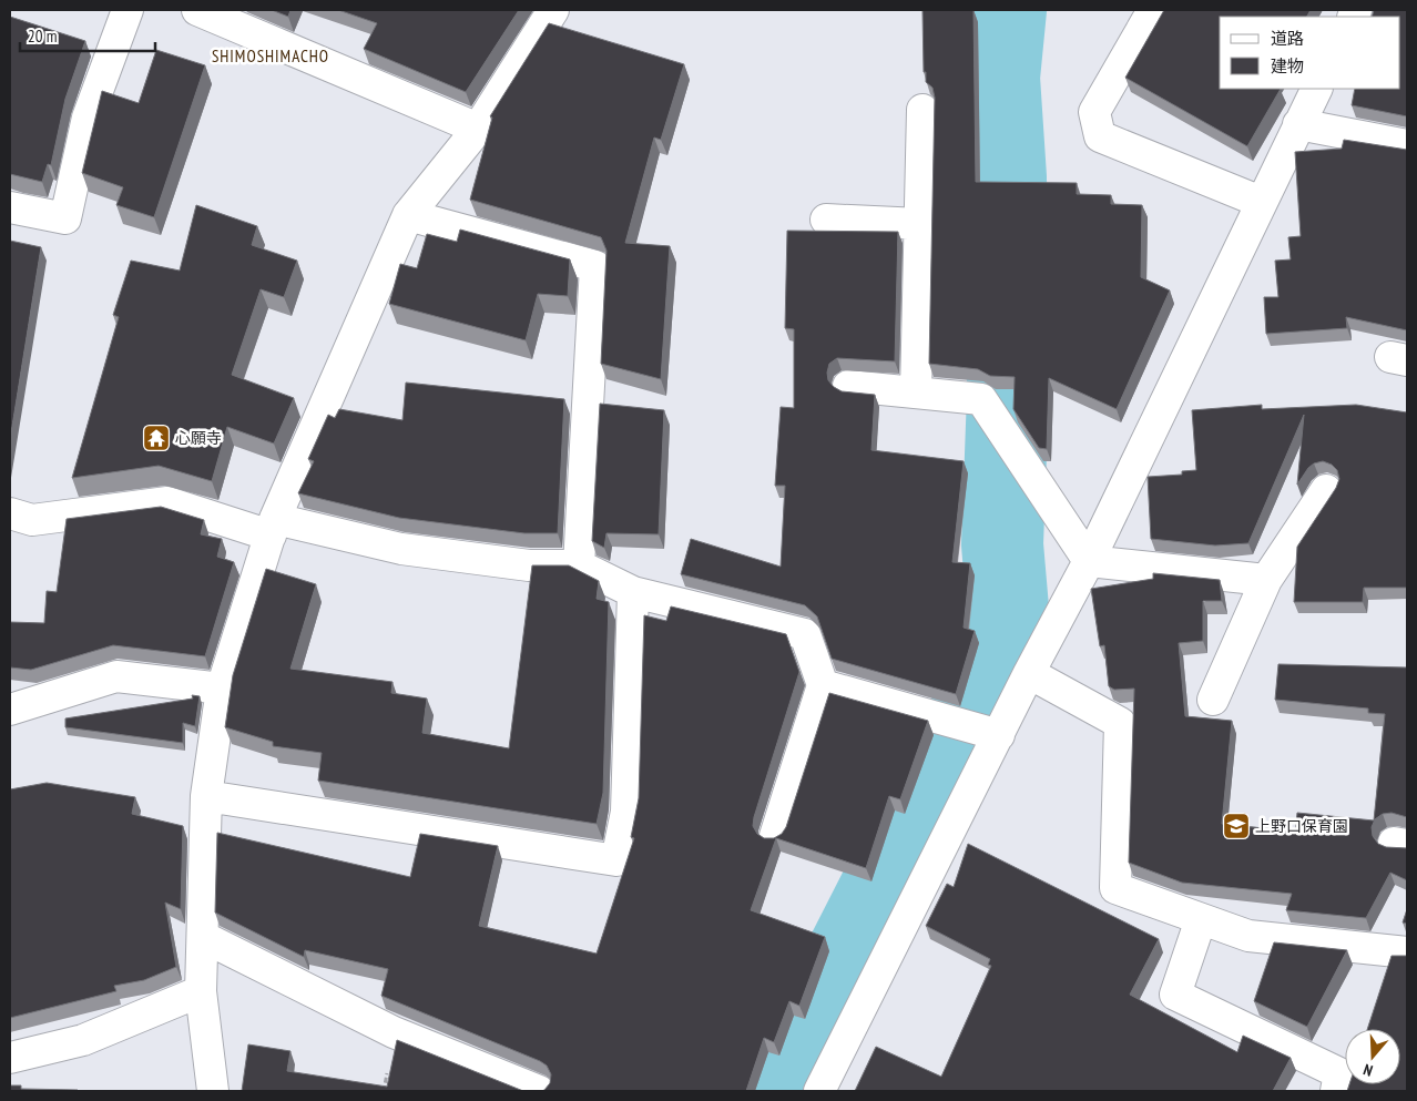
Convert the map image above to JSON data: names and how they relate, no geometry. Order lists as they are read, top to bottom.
{
  "districts": ["SHIMOSHIMACHO"],
  "places": {
    "temple": ["心願寺"],
    "school or university": ["上野口保育園"]
  },
  "legend": ["道路", "建物"],
  "scale_bar": "20 m",
  "north": "bottom"
}
